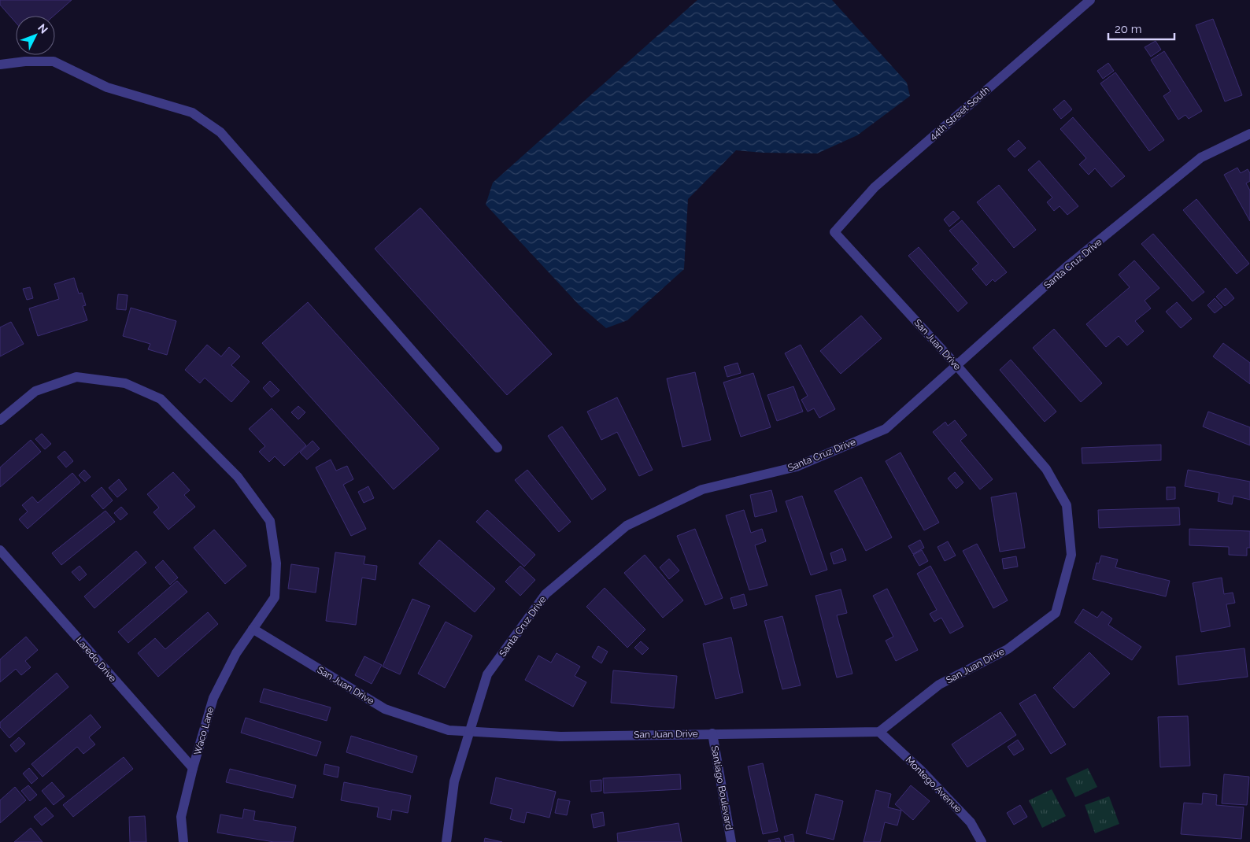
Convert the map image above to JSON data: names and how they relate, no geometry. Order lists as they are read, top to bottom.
{
  "streets": {
    "street": [
      "44th Street South",
      "Santa Cruz Drive",
      "San Juan Drive",
      "Laredo Drive",
      "Waco Lane",
      "Montego Avenue",
      "Santiago Boulevard"
    ]
  },
  "crossings": [
    ["44th Street South", "San Juan Drive"],
    ["Santa Cruz Drive", "San Juan Drive"],
    ["San Juan Drive", "Waco Lane"],
    ["San Juan Drive", "Montego Avenue"],
    ["San Juan Drive", "Santiago Boulevard"],
    ["Laredo Drive", "Waco Lane"]
  ],
  "scale_bar": "20 m",
  "north": "top right"
}
